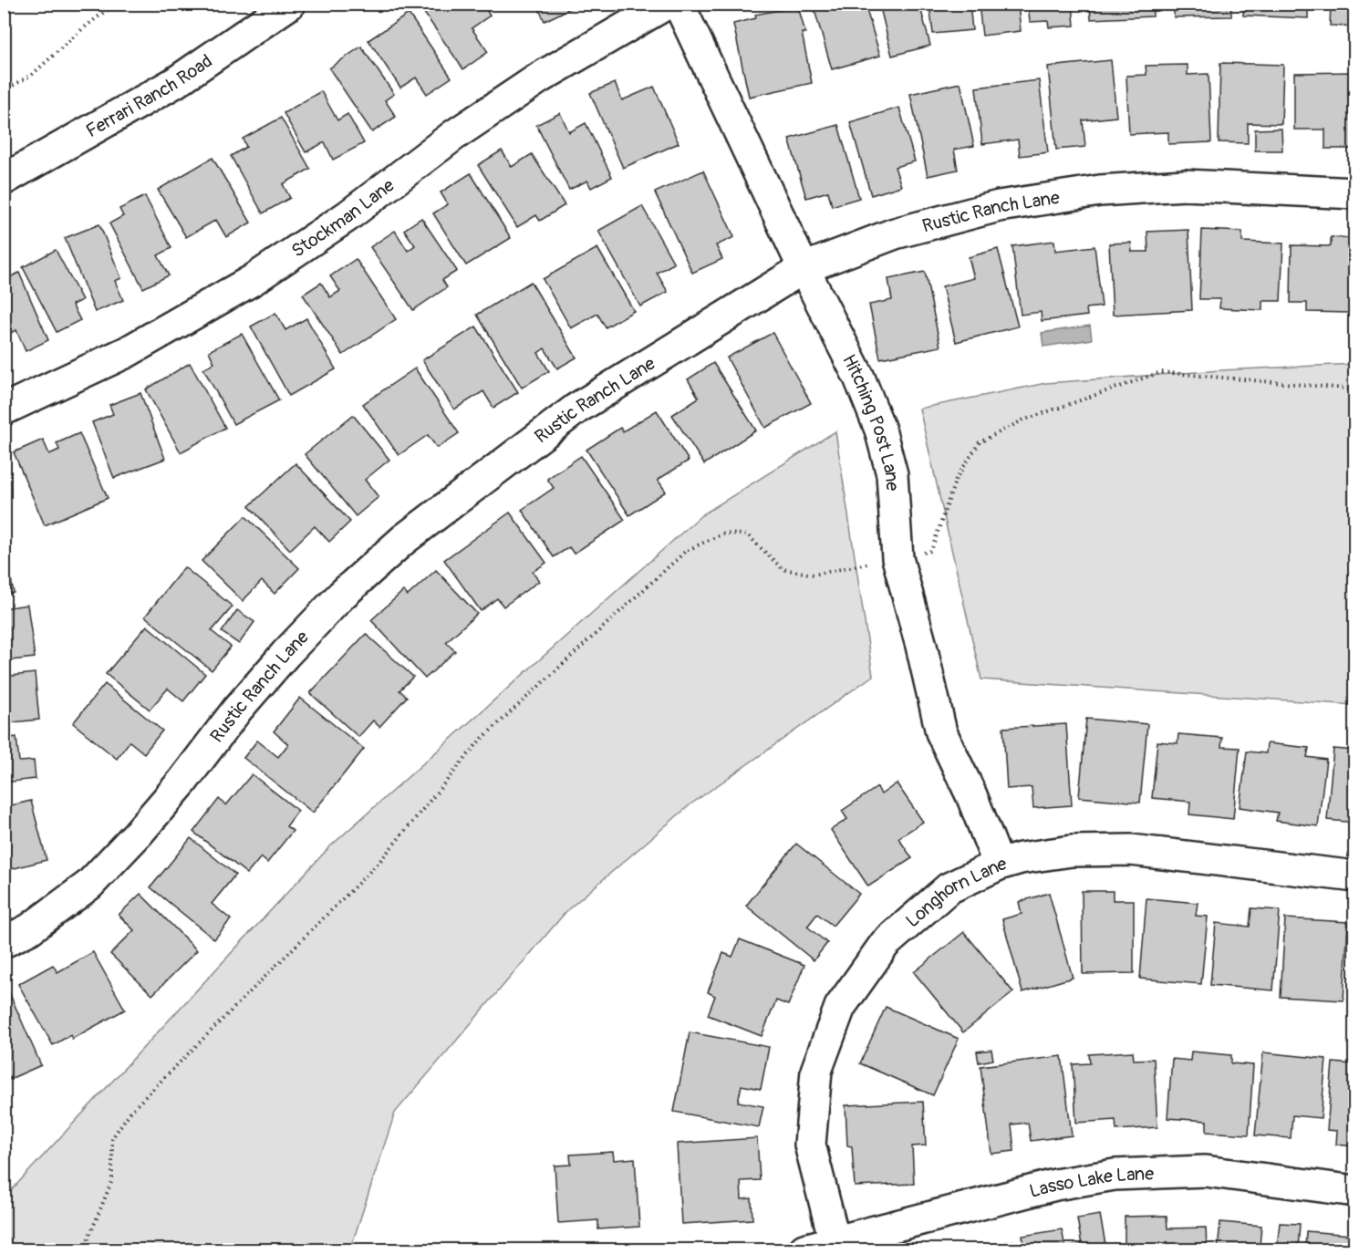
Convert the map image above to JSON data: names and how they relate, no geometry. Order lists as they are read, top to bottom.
{
  "streets": {
    "street": [
      "Ferrari Ranch Road",
      "Rustic Ranch Lane",
      "Stockman Lane",
      "Hitching Post Lane",
      "Longhorn Lane",
      "Lasso Lake Lane"
    ]
  },
  "crossings": [
    ["Rustic Ranch Lane", "Hitching Post Lane"],
    ["Hitching Post Lane", "Longhorn Lane"],
    ["Longhorn Lane", "Lasso Lake Lane"]
  ]
}
